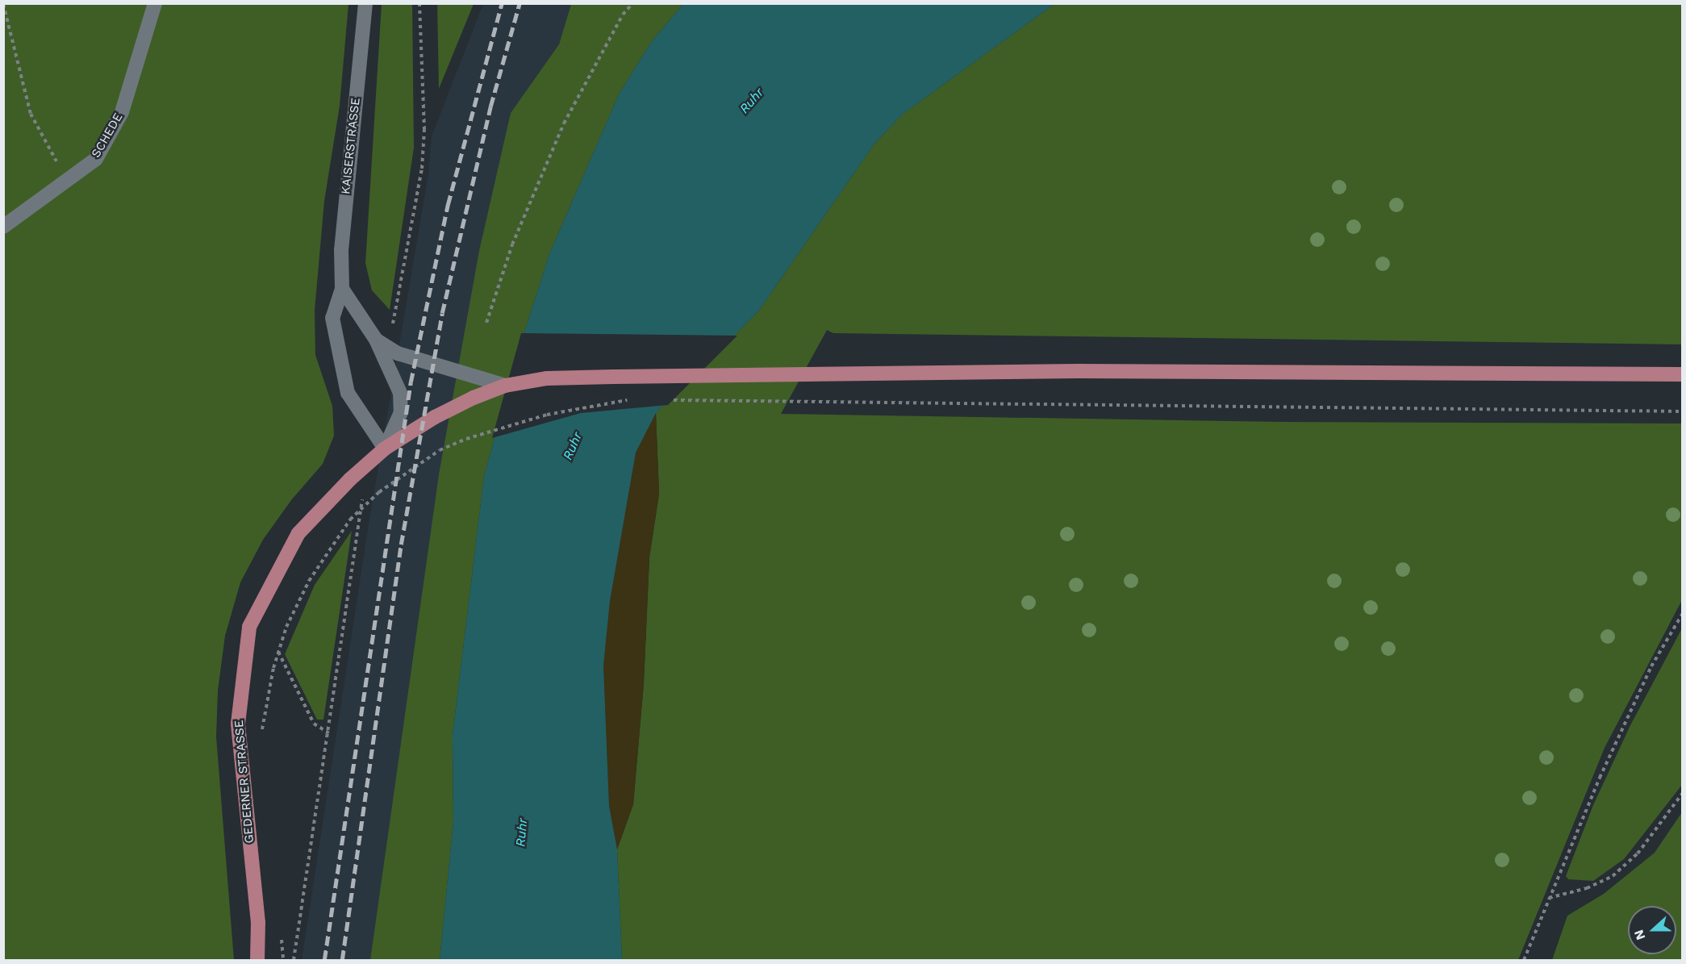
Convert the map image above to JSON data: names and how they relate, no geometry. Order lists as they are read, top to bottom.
{
  "streets": {
    "main road": ["GEDERNER STRASSE"],
    "street": ["SCHEDE", "KAISERSTRASSE"]
  },
  "crossings": [
    ["KAISERSTRASSE", "GEDERNER STRASSE"]
  ],
  "water": ["Ruhr"],
  "north": "left"
}
